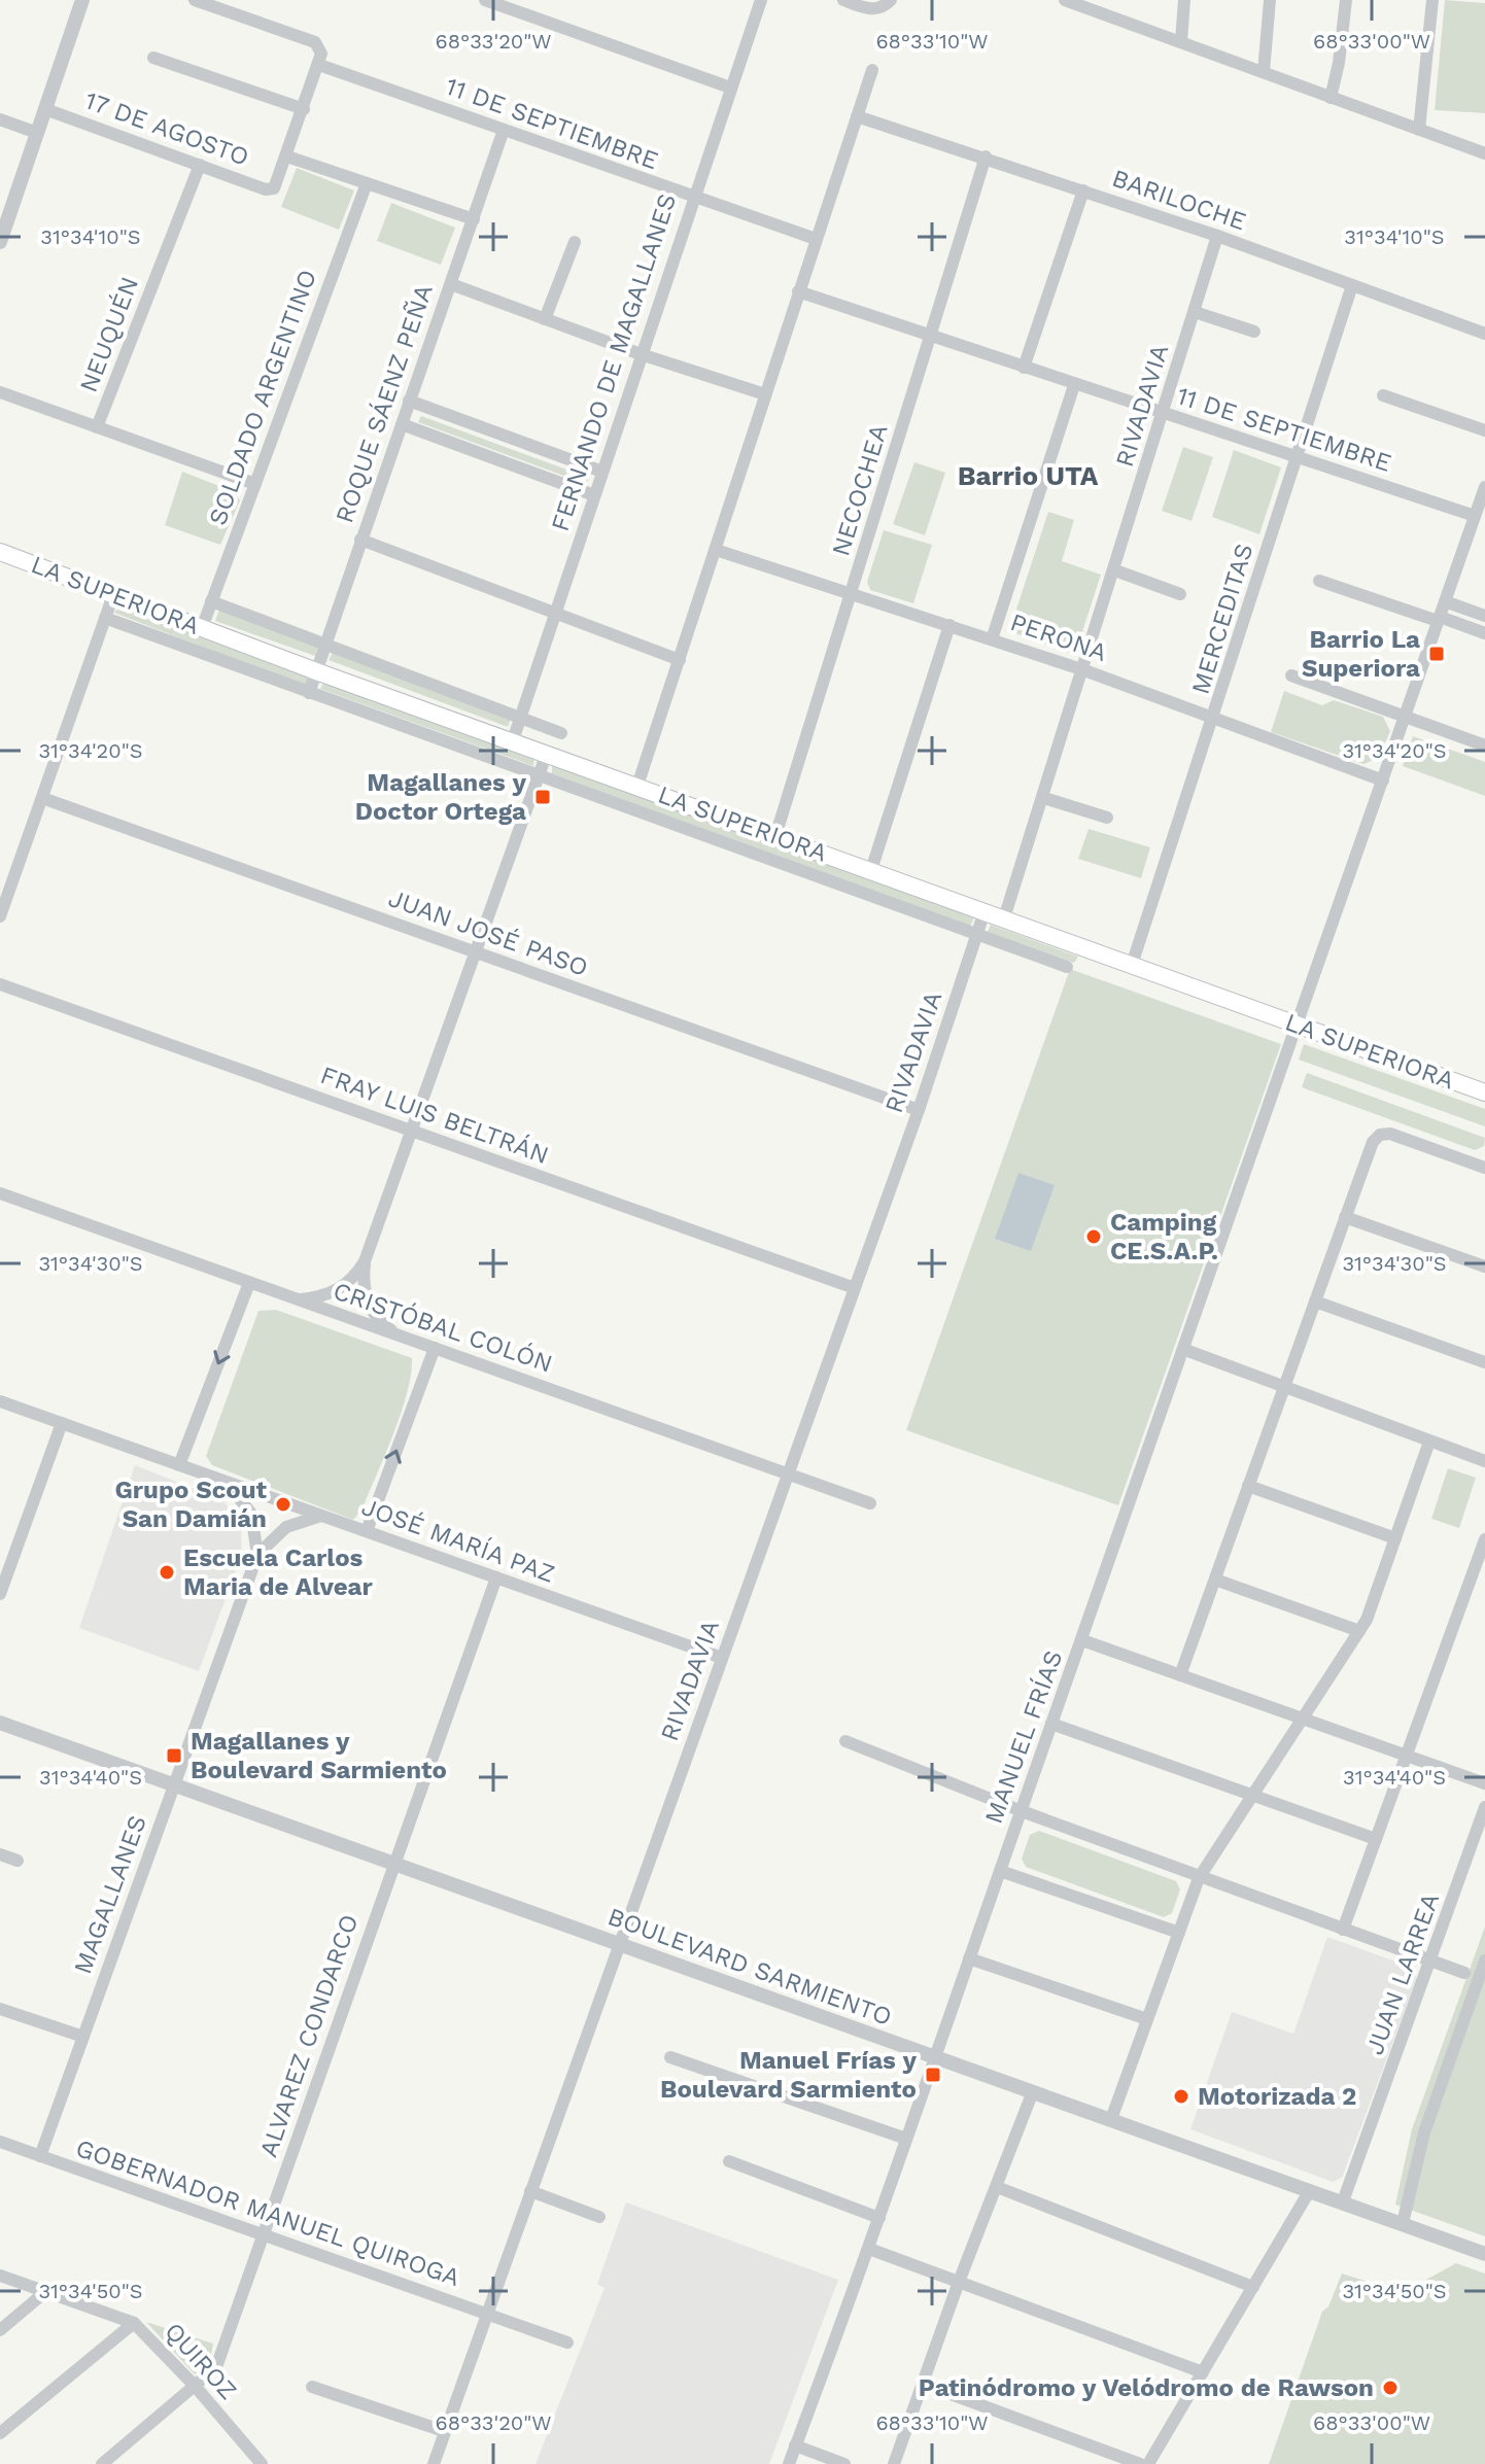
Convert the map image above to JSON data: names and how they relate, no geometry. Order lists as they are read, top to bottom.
{
  "streets": {
    "main road": ["LA SUPERIORA"],
    "street": [
      "11 DE SEPTIEMBRE",
      "17 DE AGOSTO",
      "BARILOCHE",
      "NEUQUÉN",
      "FERNANDO DE MAGALLANES",
      "SOLDADO ARGENTINO",
      "ROQUE SÁENZ PEÑA",
      "RIVADAVIA",
      "NECOCHEA",
      "MERCEDITAS",
      "PERONA",
      "JUAN JOSÉ PASO",
      "FRAY LUIS BELTRÁN",
      "CRISTÓBAL COLÓN",
      "JOSÉ MARÍA PAZ",
      "MANUEL FRÍAS",
      "MAGALLANES",
      "BOULEVARD SARMIENTO",
      "JUAN LARREA",
      "ALVAREZ CONDARCO",
      "GOBERNADOR MANUEL QUIROGA",
      "QUIROZ"
    ]
  },
  "crossings": [
    ["11 DE SEPTIEMBRE", "FERNANDO DE MAGALLANES"],
    ["11 DE SEPTIEMBRE", "ROQUE SÁENZ PEÑA"],
    ["11 DE SEPTIEMBRE", "RIVADAVIA"],
    ["11 DE SEPTIEMBRE", "NECOCHEA"],
    ["11 DE SEPTIEMBRE", "MERCEDITAS"],
    ["11 DE SEPTIEMBRE", "MANUEL FRÍAS"],
    ["17 DE AGOSTO", "NEUQUÉN"],
    ["17 DE AGOSTO", "SOLDADO ARGENTINO"],
    ["17 DE AGOSTO", "ROQUE SÁENZ PEÑA"],
    ["BARILOCHE", "RIVADAVIA"],
    ["BARILOCHE", "NECOCHEA"],
    ["BARILOCHE", "MERCEDITAS"],
    ["FERNANDO DE MAGALLANES", "LA SUPERIORA"],
    ["SOLDADO ARGENTINO", "LA SUPERIORA"],
    ["ROQUE SÁENZ PEÑA", "LA SUPERIORA"],
    ["RIVADAVIA", "LA SUPERIORA"],
    ["RIVADAVIA", "PERONA"],
    ["RIVADAVIA", "JUAN JOSÉ PASO"],
    ["RIVADAVIA", "FRAY LUIS BELTRÁN"],
    ["RIVADAVIA", "CRISTÓBAL COLÓN"],
    ["RIVADAVIA", "JOSÉ MARÍA PAZ"],
    ["RIVADAVIA", "BOULEVARD SARMIENTO"],
    ["RIVADAVIA", "GOBERNADOR MANUEL QUIROGA"],
    ["NECOCHEA", "LA SUPERIORA"],
    ["NECOCHEA", "PERONA"],
    ["LA SUPERIORA", "MERCEDITAS"],
    ["LA SUPERIORA", "MANUEL FRÍAS"],
    ["MERCEDITAS", "PERONA"],
    ["PERONA", "MANUEL FRÍAS"],
    ["JOSÉ MARÍA PAZ", "ALVAREZ CONDARCO"],
    ["MANUEL FRÍAS", "BOULEVARD SARMIENTO"],
    ["MAGALLANES", "BOULEVARD SARMIENTO"],
    ["MAGALLANES", "GOBERNADOR MANUEL QUIROGA"],
    ["BOULEVARD SARMIENTO", "JUAN LARREA"],
    ["BOULEVARD SARMIENTO", "ALVAREZ CONDARCO"],
    ["ALVAREZ CONDARCO", "GOBERNADOR MANUEL QUIROGA"],
    ["ALVAREZ CONDARCO", "QUIROZ"]
  ],
  "districts": ["Barrio UTA"],
  "places": {
    "transit": [
      "Barrio La Superiora",
      "Magallanes y Doctor Ortega",
      "Magallanes y Boulevard Sarmiento",
      "Manuel Frías y Boulevard Sarmiento"
    ],
    "other": [
      "Camping CE.S.A.P.",
      "Grupo Scout San Damián",
      "Escuela Carlos Maria de Alvear",
      "Motorizada 2",
      "Patinódromo y Velódromo de Rawson"
    ]
  },
  "coordinates": [
    "68°33'20\"W",
    "68°33'10\"W",
    "68°33'00\"W",
    "31°34'10\"S",
    "31°34'20\"S",
    "31°34'30\"S",
    "31°34'40\"S",
    "31°34'50\"S"
  ]
}
